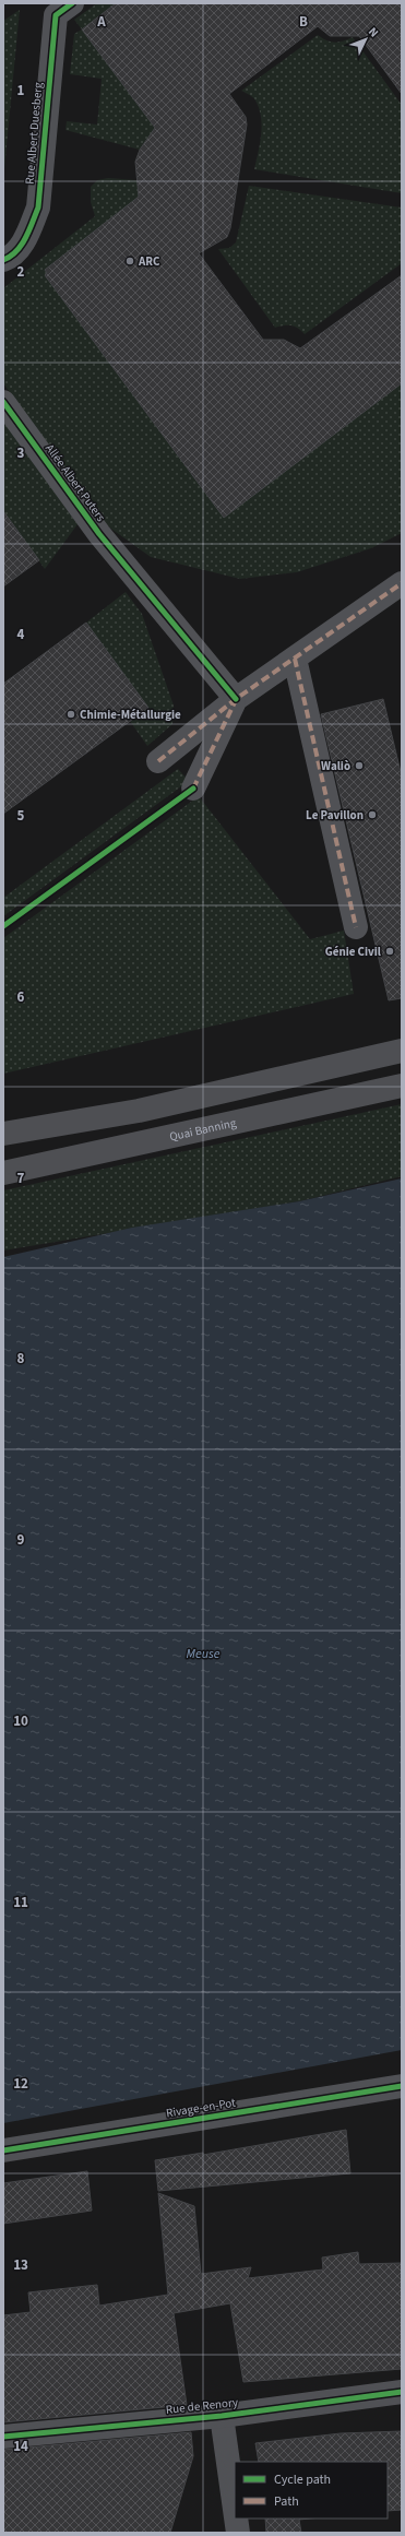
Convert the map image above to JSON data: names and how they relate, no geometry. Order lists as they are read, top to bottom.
{
  "streets": {
    "main road": ["Quai Banning"],
    "street": [
      "Rue Albert Duesberg",
      "Allée Albert Puters",
      "Rivage-en-Pot",
      "Rue de Renory"
    ]
  },
  "water": ["Meuse"],
  "places": [
    "ARC",
    "Chimie-Métallurgie",
    "Waliò",
    "Le Pavillon",
    "Génie Civil"
  ],
  "legend": ["Cycle path", "Path"],
  "north": "top right",
  "grid": {
    "columns": ["A", "B"],
    "rows": [
      "1",
      "2",
      "3",
      "4",
      "5",
      "6",
      "7",
      "8",
      "9",
      "10",
      "11",
      "12",
      "13",
      "14"
    ]
  }
}
